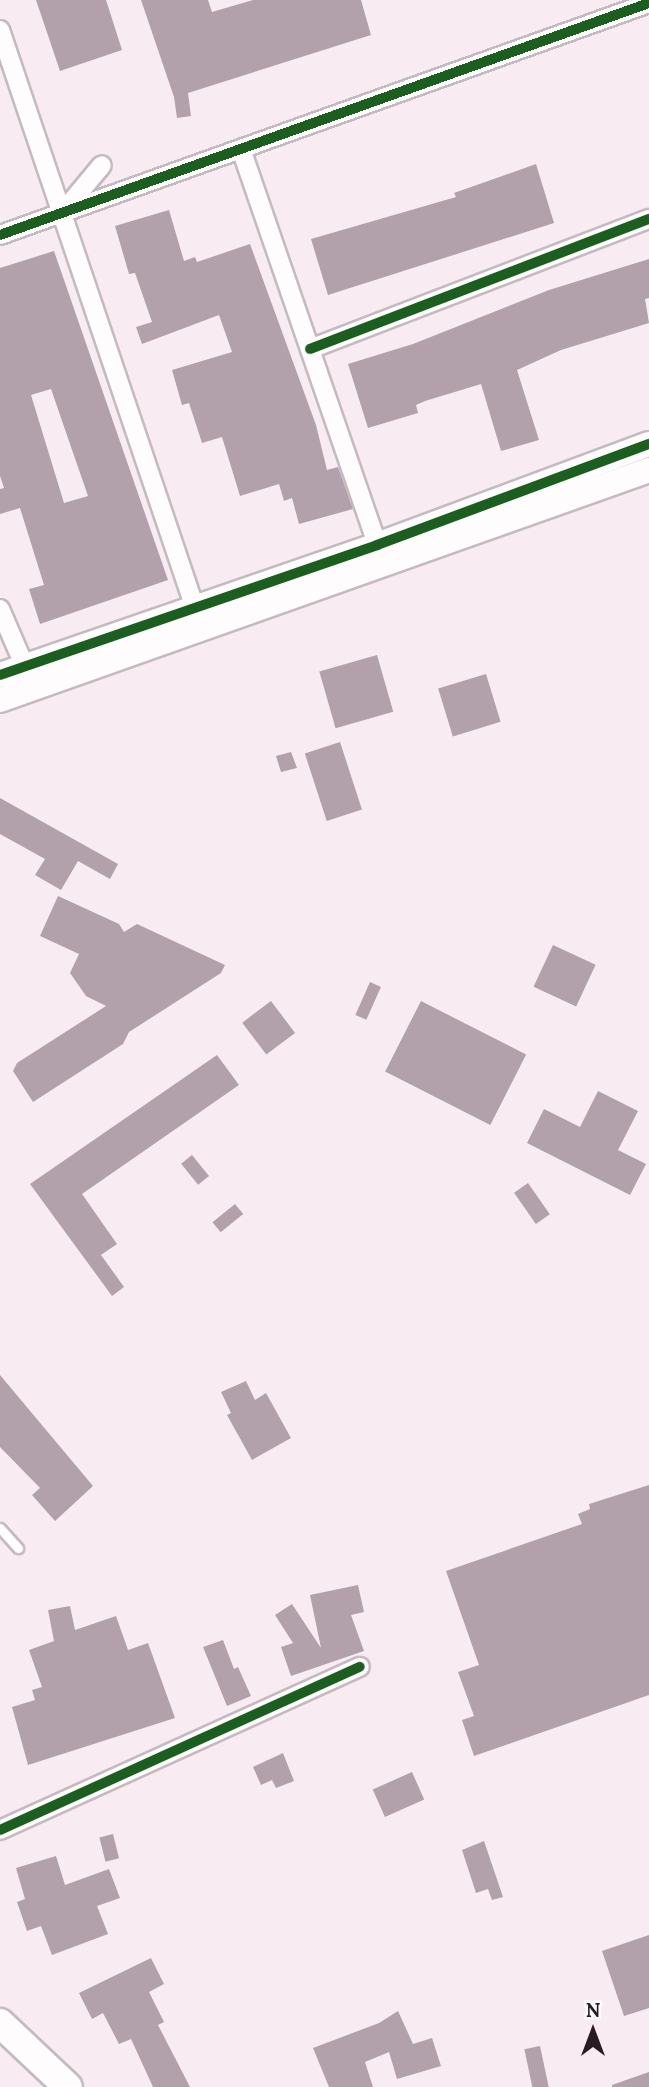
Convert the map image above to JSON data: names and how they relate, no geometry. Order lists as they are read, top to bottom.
{
  "north": "top"
}
